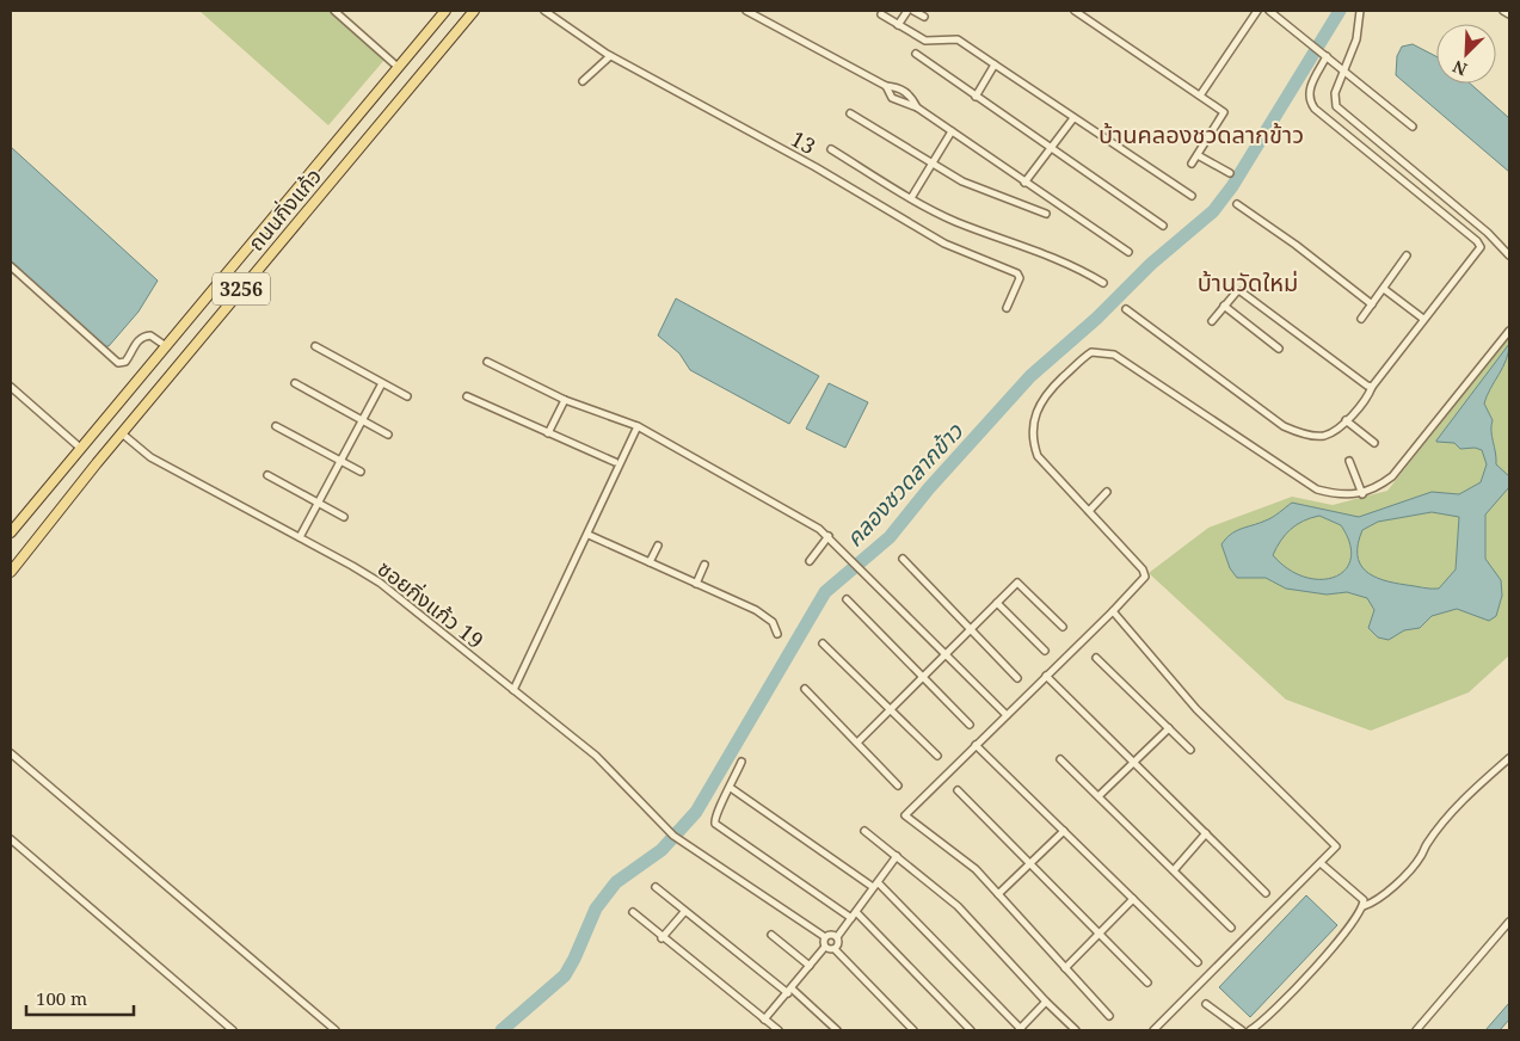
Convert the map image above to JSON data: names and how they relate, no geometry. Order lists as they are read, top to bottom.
{
  "streets": {
    "main road": ["ถนนกิ่งแก้ว", "3256"],
    "street": ["13", "ซอยกิ่งแก้ว 19"]
  },
  "crossings": [
    ["ถนนกิ่งแก้ว", "ซอยกิ่งแก้ว 19"]
  ],
  "districts": ["บ้านคลองชวดลากข้าว", "บ้านวัดใหม่"],
  "water": ["คลองชวดลากข้าว"],
  "scale_bar": "100 m",
  "north": "bottom left"
}
